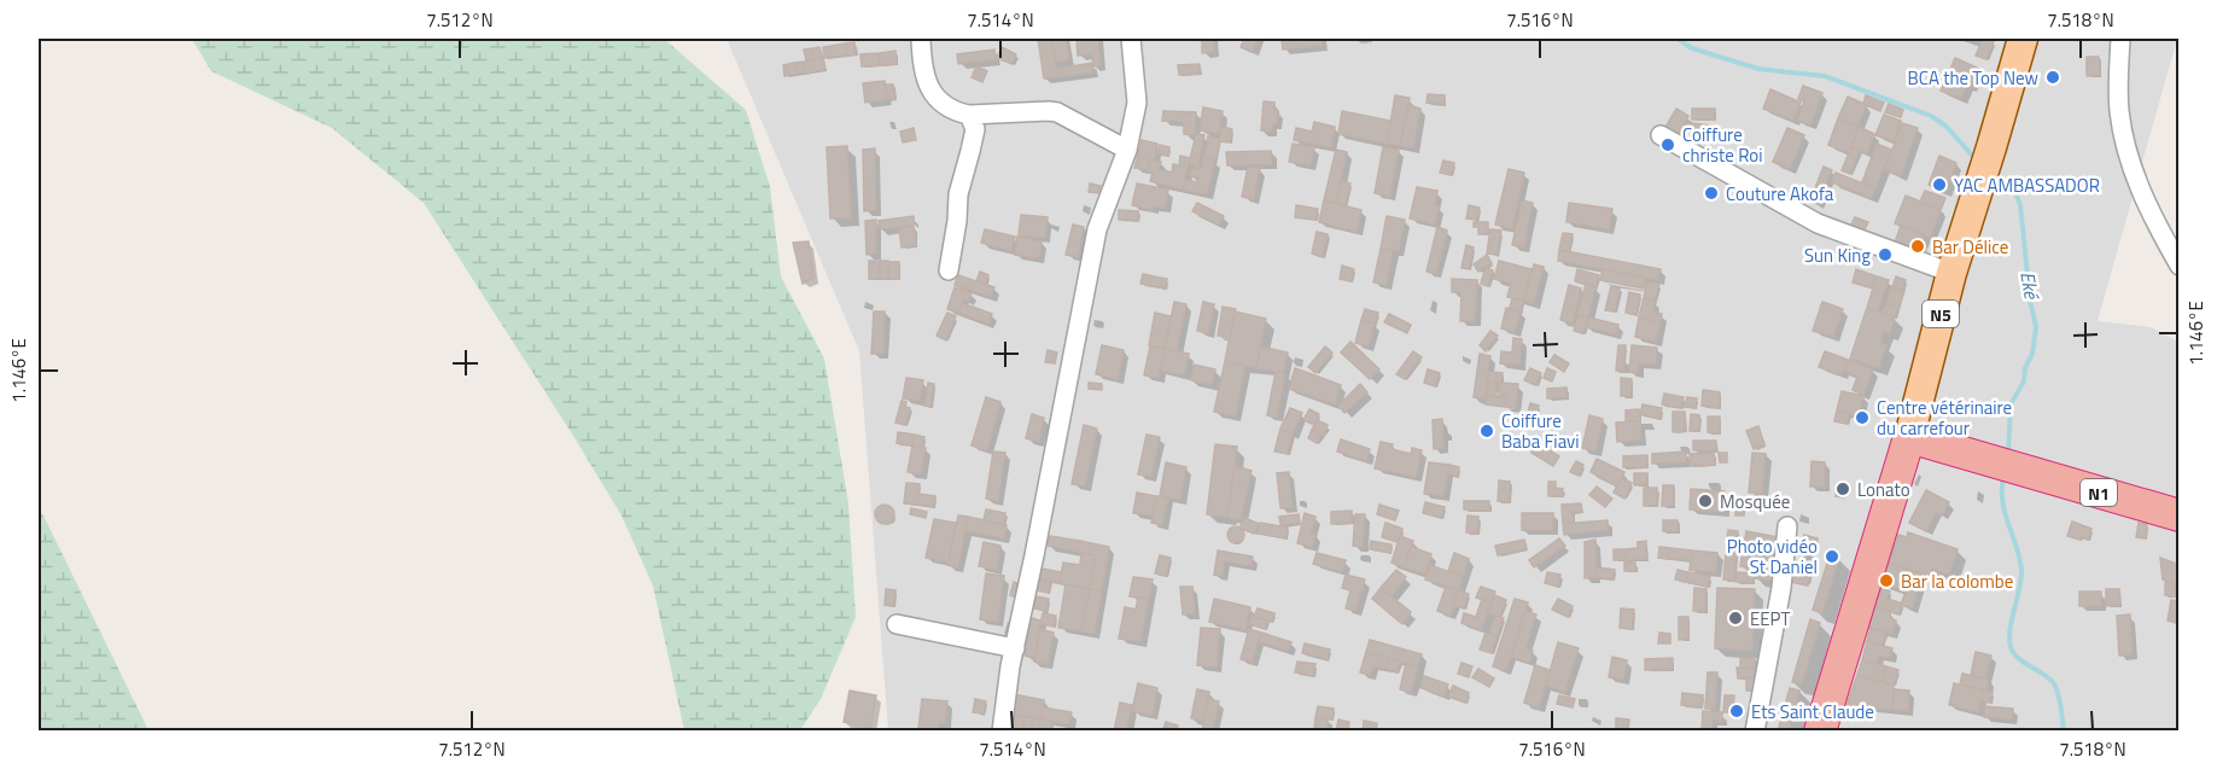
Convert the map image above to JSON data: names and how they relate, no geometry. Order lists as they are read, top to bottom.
{
  "streets": {
    "highway": ["N1"],
    "main road": ["N5"]
  },
  "crossings": [
    ["N5", "N1"]
  ],
  "water": ["Eké"],
  "places": [
    "BCA the Top New",
    "Coiffure christe Roi",
    "YAC AMBASSADOR",
    "Couture Akofa",
    "Bar Délice",
    "Sun King",
    "Centre vétérinaire du carrefour",
    "Coiffure Baba Fiavi",
    "Lonato",
    "Mosquée",
    "Photo vidéo St Daniel",
    "Bar la colombe",
    "EEPT",
    "Ets Saint Claude"
  ],
  "coordinates": [
    "7.512°N",
    "7.514°N",
    "7.516°N",
    "7.518°N",
    "1.146°E"
  ]
}
